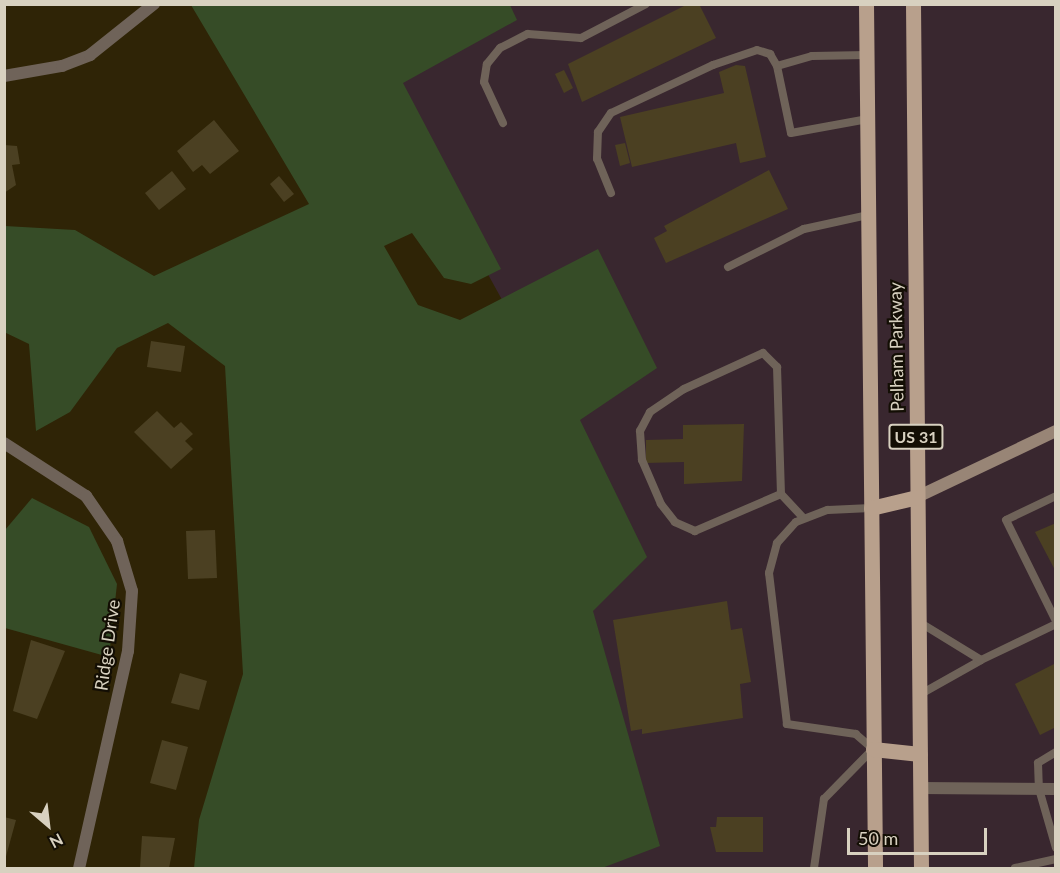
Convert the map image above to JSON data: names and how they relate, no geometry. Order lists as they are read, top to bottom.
{
  "streets": {
    "main road": ["Pelham Parkway", "US 31"],
    "street": ["Ridge Drive"]
  },
  "scale_bar": "50 m",
  "north": "bottom right"
}
